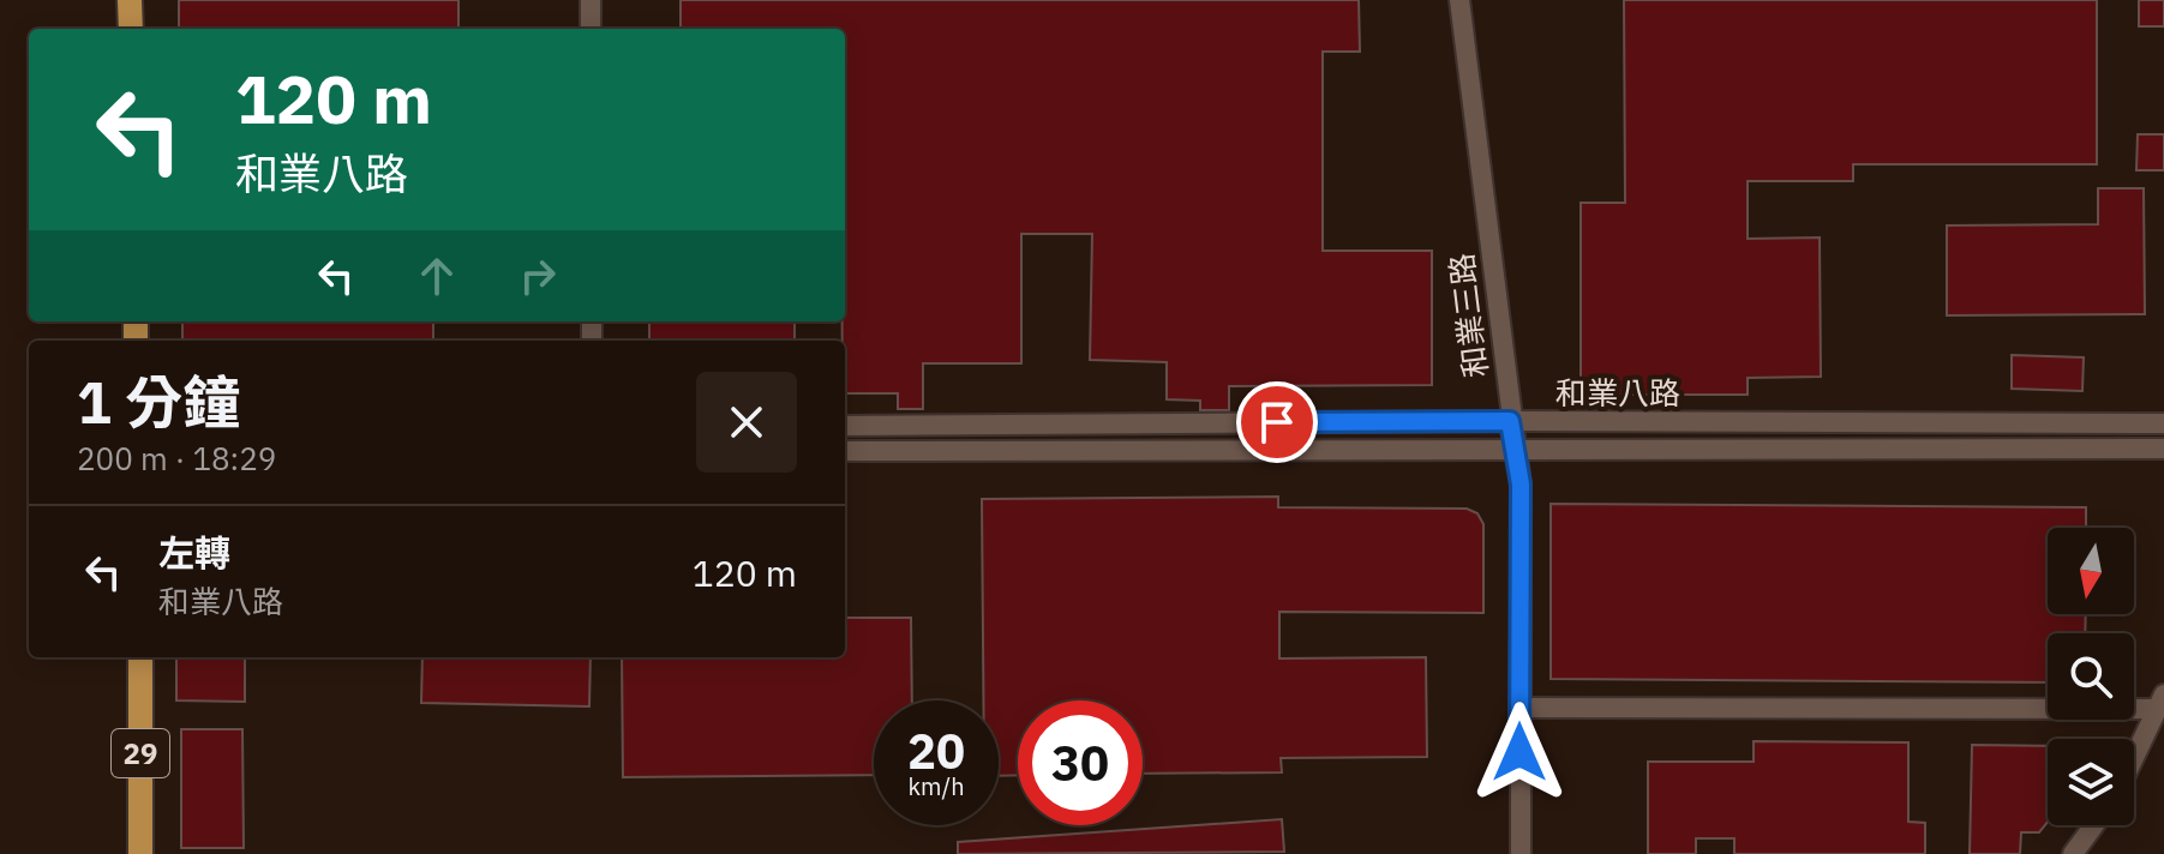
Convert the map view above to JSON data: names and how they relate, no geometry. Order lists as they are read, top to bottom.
{
  "streets": {
    "main road": ["29"],
    "street": ["和業三路", "和業八路"]
  },
  "crossings": [
    ["和業三路", "和業八路"]
  ],
  "north": "bottom",
  "page": {
    "turn": ["120 m", "和業八路"],
    "heading": ["1 分鐘", "200 m · 18:29"],
    "list": [
      {
        "name": "左轉",
        "note": "和業八路",
        "value": "120 m"
      }
    ],
    "speed": "20 km/h",
    "limit": "30"
  }
}
